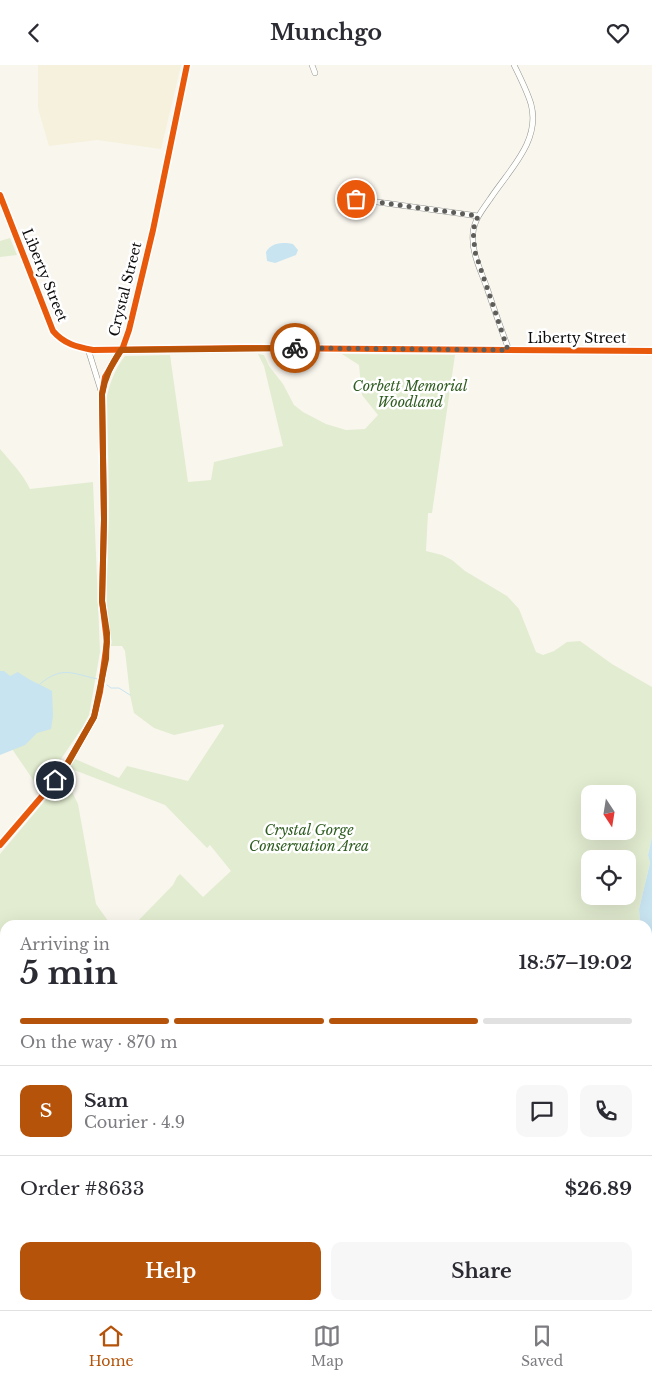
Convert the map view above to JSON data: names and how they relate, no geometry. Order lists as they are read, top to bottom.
{
  "streets": {
    "street": ["Liberty Street", "Crystal Street"]
  },
  "crossings": [
    ["Liberty Street", "Crystal Street"]
  ],
  "parks": ["Corbett Memorial Woodland", "Crystal Gorge Conservation Area"],
  "north": "bottom",
  "page": {
    "header": "Munchgo",
    "heading": ["5 min", "Arriving in", "18:57–19:02"],
    "panel": [
      "Sam",
      "Courier · 4.9",
      "Order #8633",
      "$26.89"
    ],
    "bar": "On the way · 870 m",
    "round": "S",
    "buttons": ["Help", "Share"],
    "tabs": ["Home", "Map", "Saved"]
  }
}
